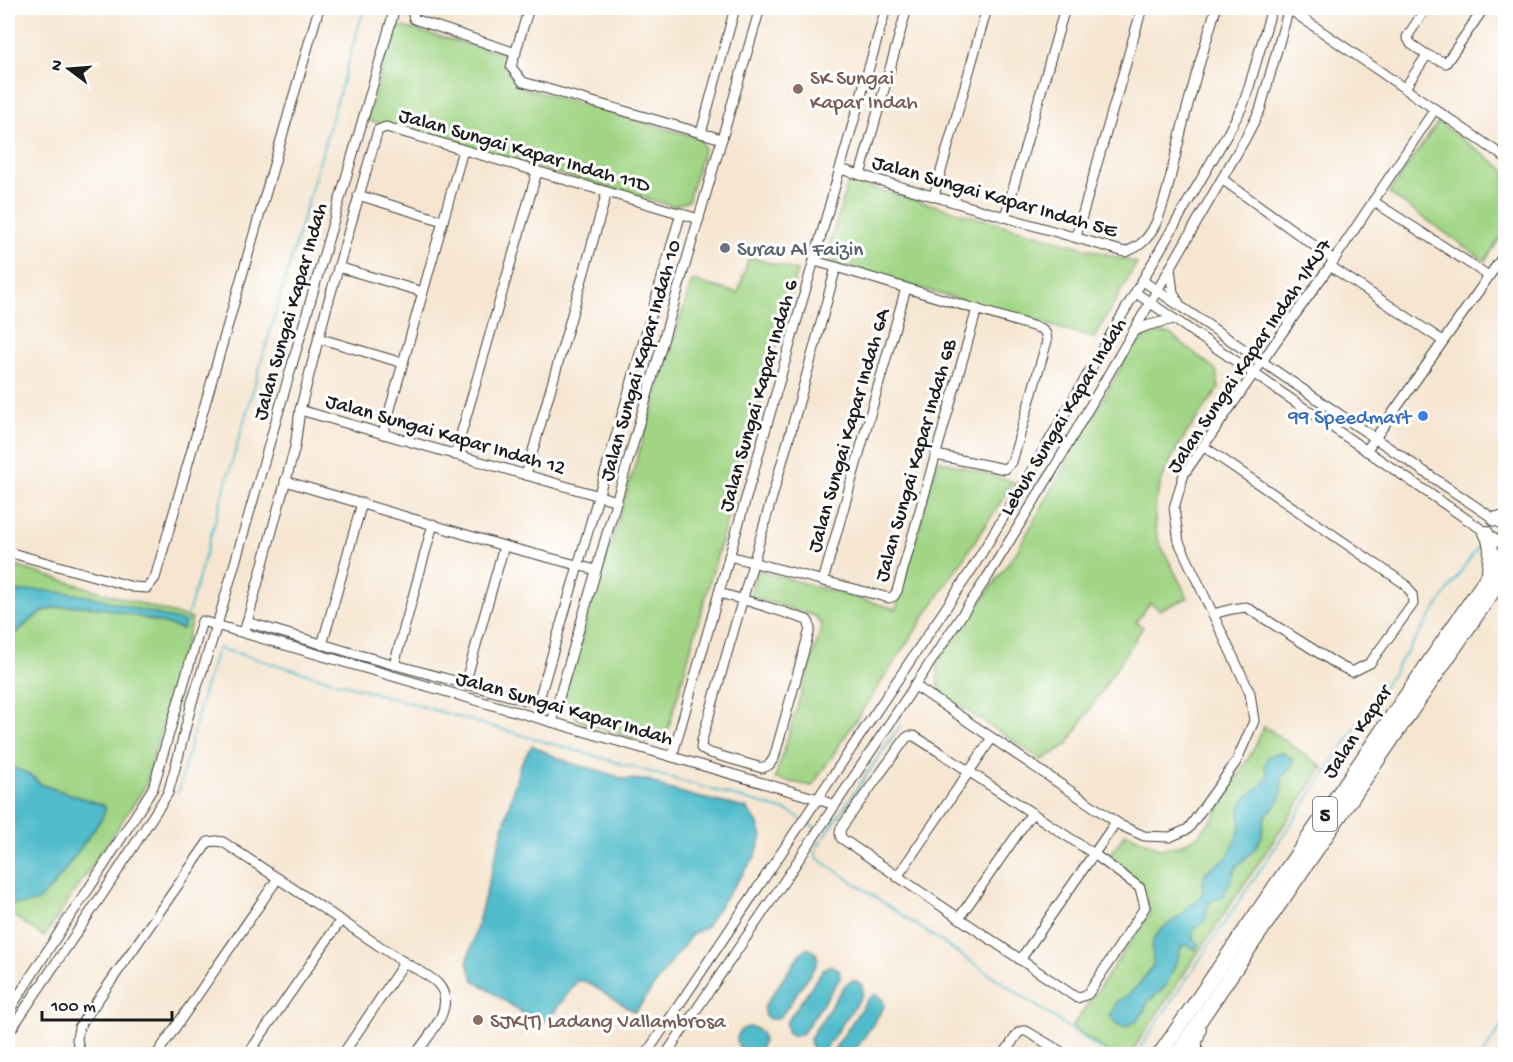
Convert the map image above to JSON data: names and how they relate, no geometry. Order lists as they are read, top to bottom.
{
  "streets": {
    "highway": ["Jalan Kapar", "5"],
    "street": [
      "Jalan Sungai Kapar Indah 11D",
      "Jalan Sungai Kapar Indah 5E",
      "Jalan Sungai Kapar Indah",
      "Jalan Sungai Kapar Indah 1/KU7",
      "Jalan Sungai Kapar Indah 10",
      "Jalan Sungai Kapar Indah 6",
      "Lebuh Sungai Kapar Indah",
      "Jalan Sungai Kapar Indah 6A",
      "Jalan Sungai Kapar Indah 12",
      "Jalan Sungai Kapar Indah 6B"
    ]
  },
  "crossings": [
    ["Jalan Sungai Kapar Indah 11D", "Jalan Sungai Kapar Indah"],
    ["Jalan Sungai Kapar Indah 11D", "Jalan Sungai Kapar Indah 10"],
    ["Jalan Sungai Kapar Indah 11D", "Jalan Sungai Kapar Indah 12"],
    ["Jalan Sungai Kapar Indah 5E", "Jalan Sungai Kapar Indah 6"],
    ["Jalan Sungai Kapar Indah", "Jalan Sungai Kapar Indah 10"],
    ["Jalan Sungai Kapar Indah", "Jalan Sungai Kapar Indah 6"],
    ["Jalan Sungai Kapar Indah", "Lebuh Sungai Kapar Indah"],
    ["Jalan Sungai Kapar Indah 1/KU7", "Lebuh Sungai Kapar Indah"],
    ["Jalan Sungai Kapar Indah 10", "Jalan Sungai Kapar Indah 12"],
    ["Jalan Sungai Kapar Indah 6", "Jalan Sungai Kapar Indah 6B"],
    ["Jalan Sungai Kapar Indah 6A", "Jalan Sungai Kapar Indah 6B"]
  ],
  "places": [
    "SK Sungai Kapar Indah",
    "Surau Al Faizin",
    "99 Speedmart",
    "SJK(T) Ladang Vallambrosa"
  ],
  "scale_bar": "100 m",
  "north": "left"
}
